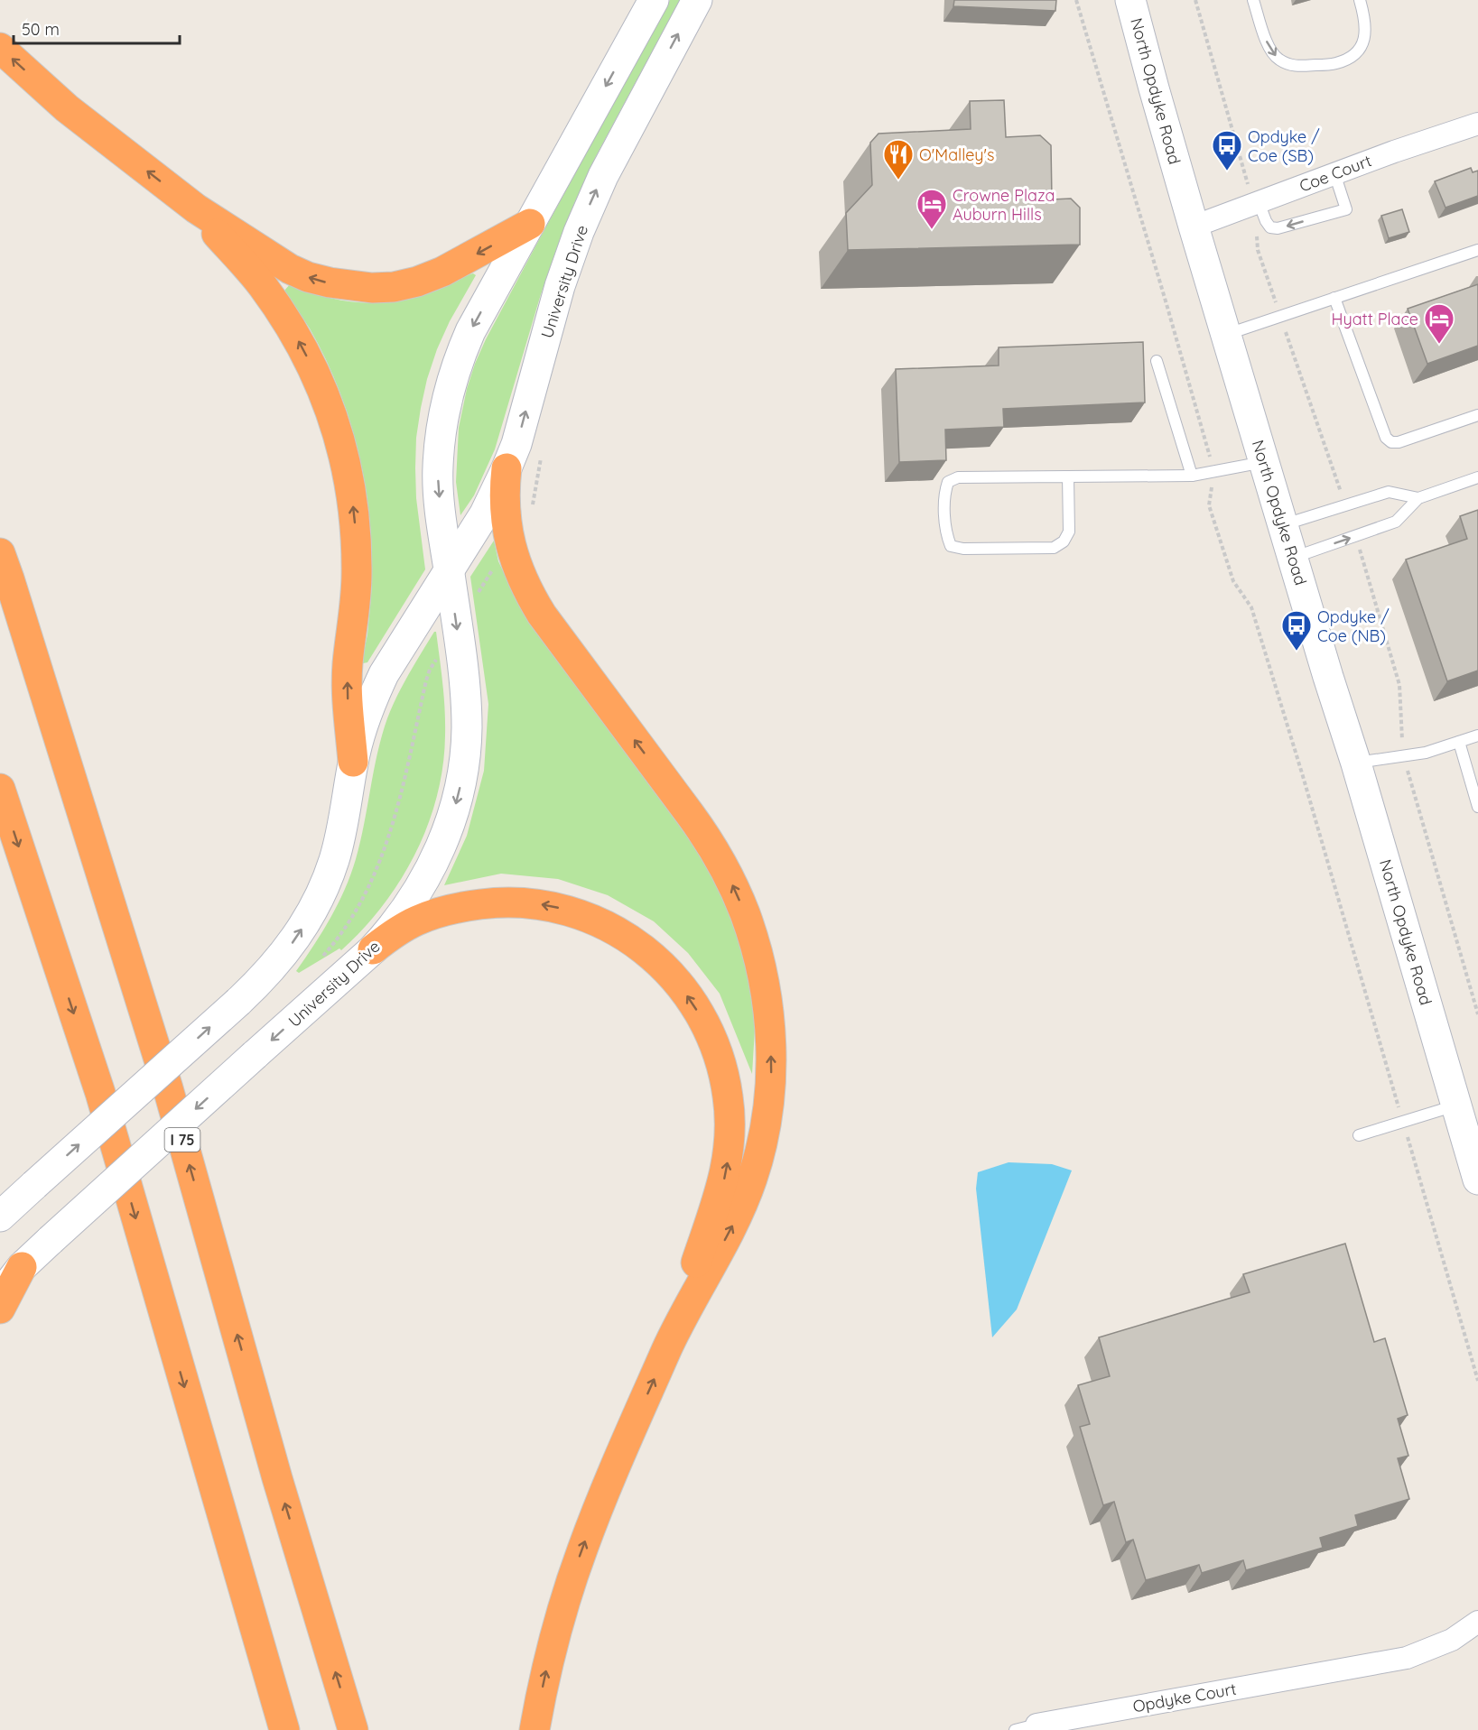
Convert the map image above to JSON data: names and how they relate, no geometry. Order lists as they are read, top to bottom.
{
  "streets": {
    "highway": ["I 75"],
    "main road": ["North Opdyke Road", "University Drive"],
    "street": ["Coe Court", "Opdyke Court"]
  },
  "crossings": [
    ["North Opdyke Road", "Coe Court"]
  ],
  "places": {
    "bus stop": ["Opdyke / Coe (SB)", "Opdyke / Coe (NB)"],
    "restaurant": ["O'Malley's"],
    "hotel": ["Crowne Plaza Auburn Hills", "Hyatt Place"]
  },
  "scale_bar": "50 m"
}
